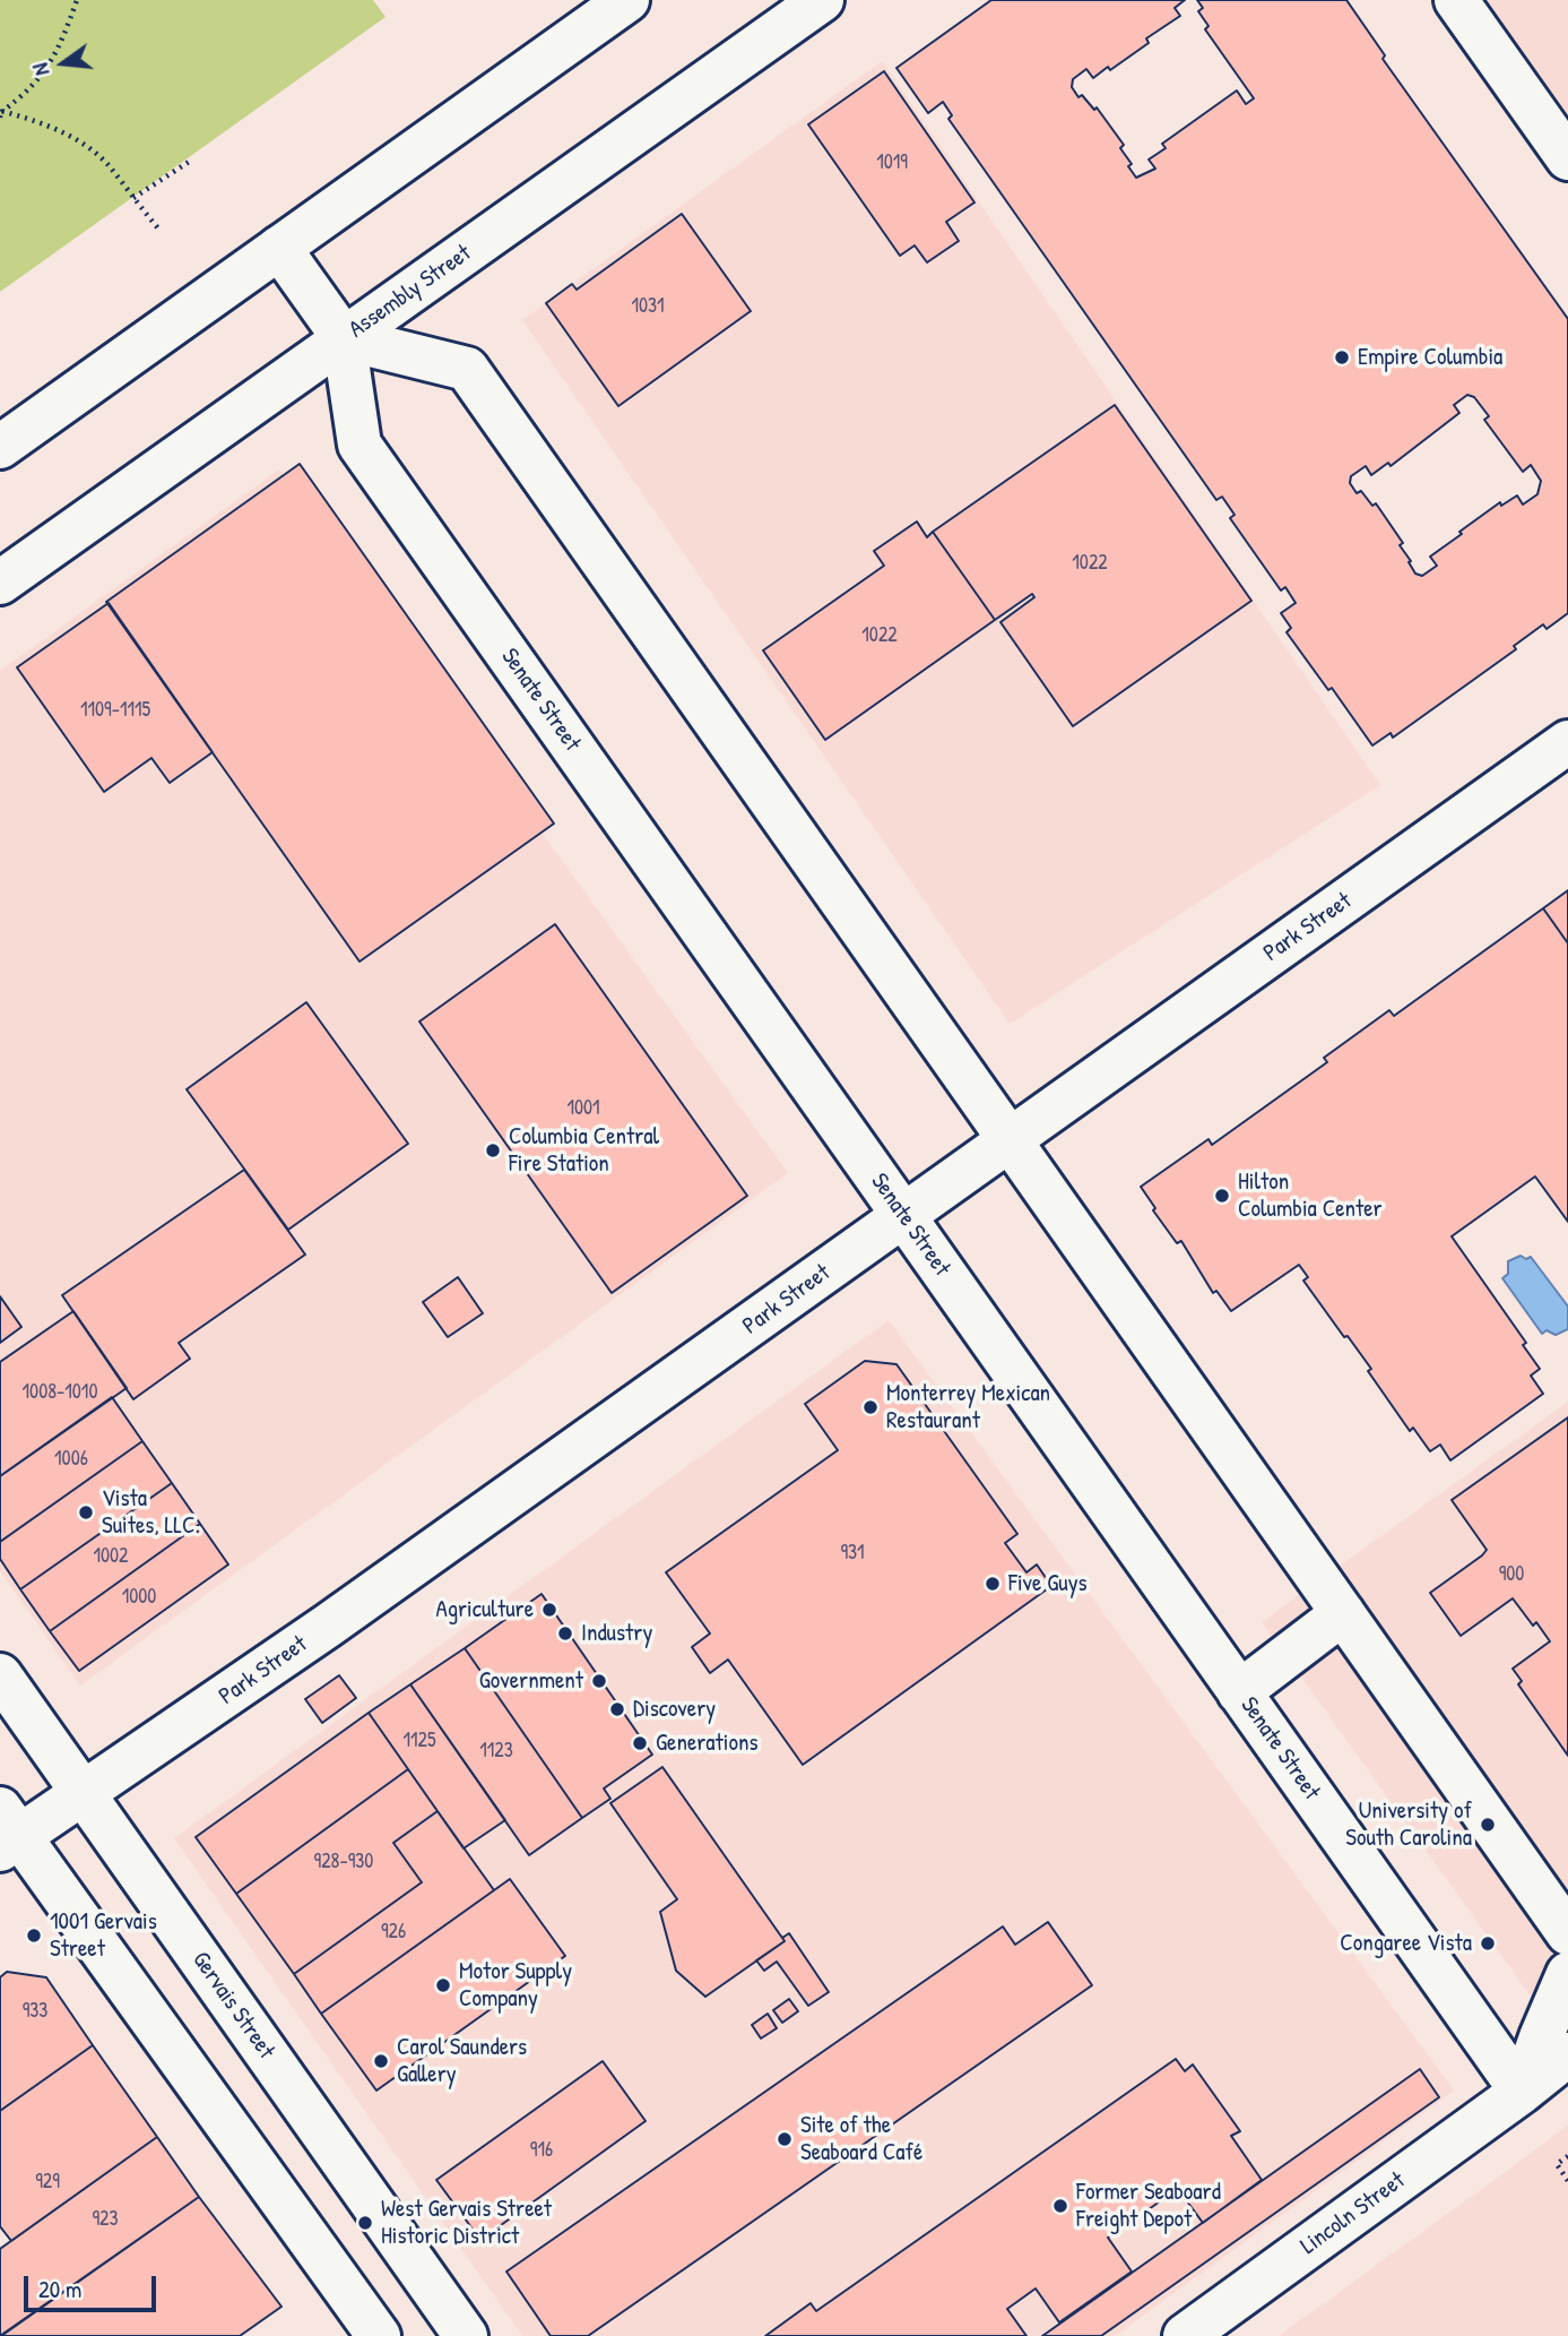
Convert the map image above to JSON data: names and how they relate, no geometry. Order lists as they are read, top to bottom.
{
  "streets": {
    "street": [
      "Assembly Street",
      "Senate Street",
      "Park Street",
      "Gervais Street",
      "Lincoln Street"
    ]
  },
  "crossings": [
    ["Assembly Street", "Senate Street"],
    ["Senate Street", "Park Street"],
    ["Senate Street", "Lincoln Street"],
    ["Park Street", "Gervais Street"]
  ],
  "places": [
    "Empire Columbia",
    "Columbia Central Fire Station",
    "Hilton Columbia Center",
    "Monterrey Mexican Restaurant",
    "Vista Suites, LLC.",
    "Five Guys",
    "Agriculture",
    "Industry",
    "Government",
    "Discovery",
    "Generations",
    "University of South Carolina",
    "1001 Gervais Street",
    "Congaree Vista",
    "Motor Supply Company",
    "Carol Saunders Gallery",
    "Site of the Seaboard Café",
    "Former Seaboard Freight Depot",
    "West Gervais Street Historic District"
  ],
  "house_numbers": [
    "1019",
    "1031",
    "1022",
    "1022",
    "1109-1115",
    "1001",
    "1008-1010",
    "1006",
    "931",
    "1002",
    "900",
    "1000",
    "1125",
    "1123",
    "928-930",
    "926",
    "933",
    "916",
    "929",
    "923"
  ],
  "scale_bar": "20 m",
  "north": "left"
}
